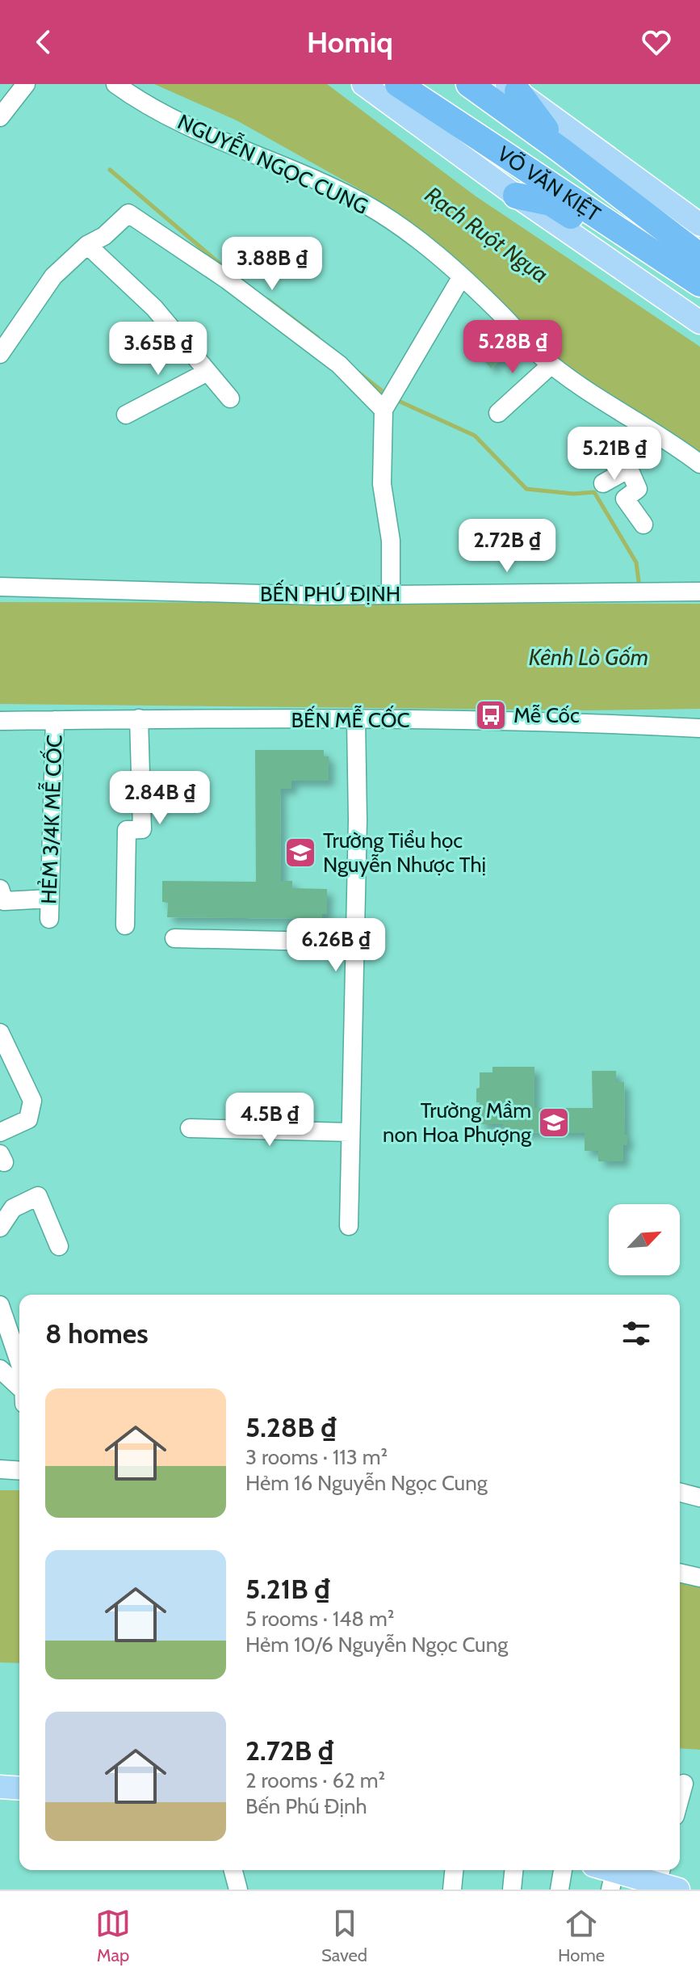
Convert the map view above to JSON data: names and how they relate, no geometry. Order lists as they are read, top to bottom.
{
  "streets": {
    "highway": ["VÕ VĂN KIỆT"],
    "street": [
      "NGUYỄN NGỌC CUNG",
      "BẾN PHÚ ĐỊNH",
      "BẾN MỄ CỐC",
      "HẺM 3/4K MỄ CỐC"
    ]
  },
  "crossings": [
    ["BẾN MỄ CỐC", "HẺM 3/4K MỄ CỐC"]
  ],
  "water": ["Rạch Ruột Ngựa", "Kênh Lò Gốm"],
  "places": {
    "bus stop": ["Mễ Cốc"],
    "school or university": ["Trường Tiểu học Nguyễn Nhược Thị", "Trường Mầm non Hoa Phượng"]
  },
  "north": "top right",
  "page": {
    "header": "Homiq",
    "price": [
      "3.88B ₫",
      "5.28B ₫",
      "3.65B ₫",
      "5.21B ₫",
      "2.72B ₫",
      "2.84B ₫",
      "6.26B ₫",
      "4.5B ₫"
    ],
    "heading": "8 homes",
    "list": [
      {
        "name": "5.28B ₫",
        "note": "3 rooms · 113 m² · Hẻm 16 Nguyễn Ngọc Cung"
      },
      {
        "name": "5.21B ₫",
        "note": "5 rooms · 148 m² · Hẻm 10/6 Nguyễn Ngọc Cung"
      },
      {
        "name": "2.72B ₫",
        "note": "2 rooms · 62 m² · Bến Phú Định"
      }
    ],
    "tabs": ["Map", "Saved", "Home"]
  }
}
